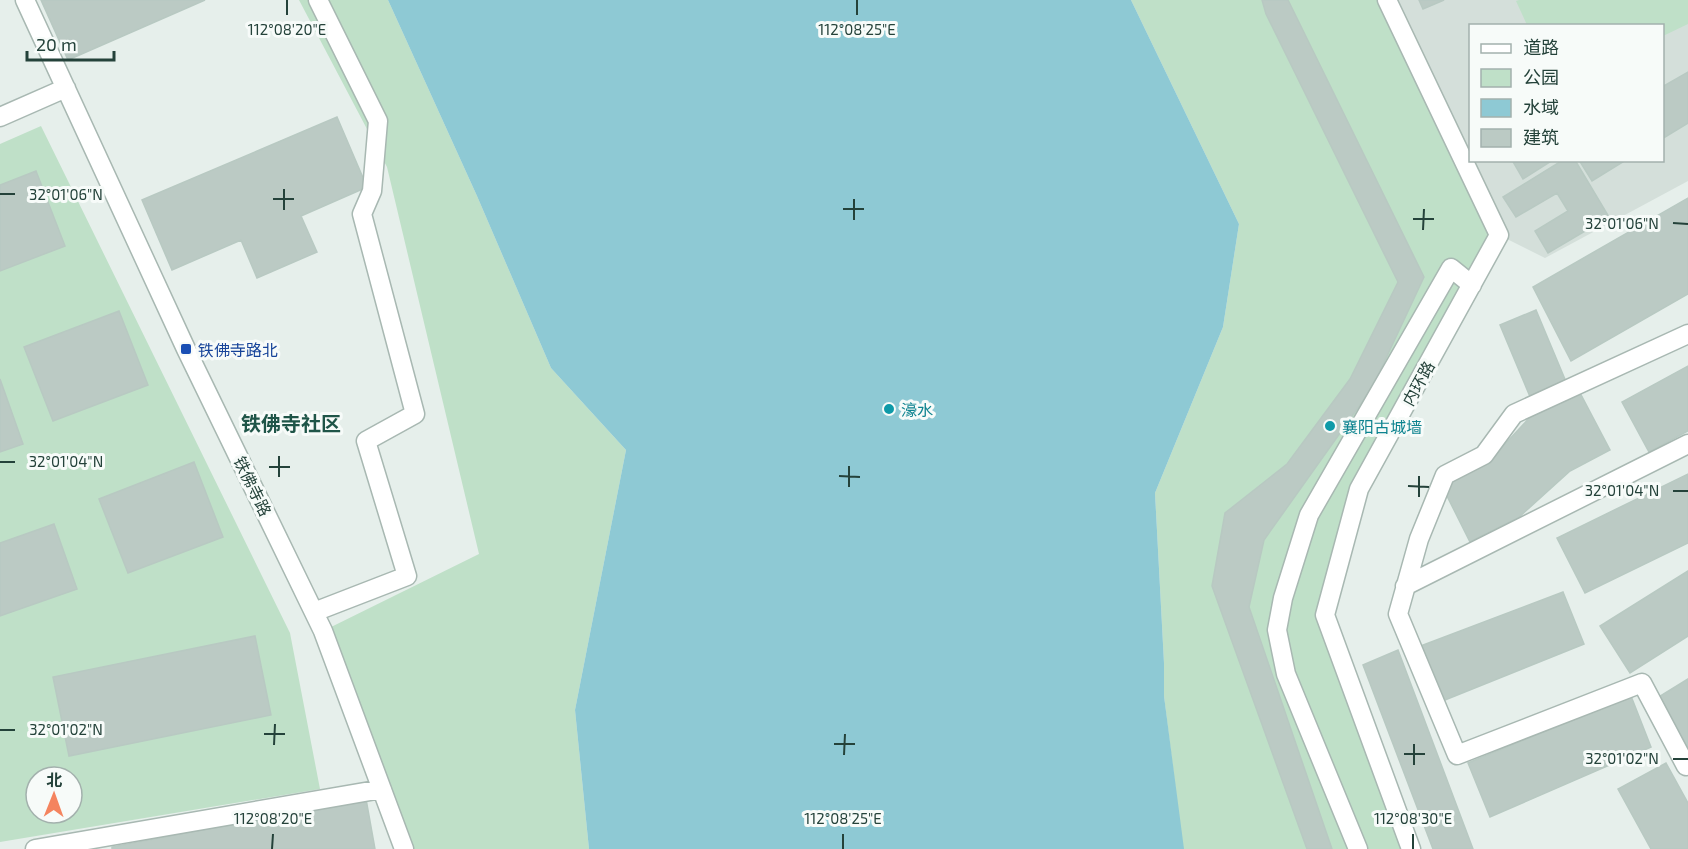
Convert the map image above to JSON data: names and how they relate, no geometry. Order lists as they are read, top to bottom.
{
  "streets": {
    "street": ["内环路", "铁佛寺路"]
  },
  "districts": ["铁佛寺社区"],
  "places": {
    "transit": ["铁佛寺路北"],
    "other": ["濠水", "襄阳古城墙"]
  },
  "legend": [
    "道路",
    "公园",
    "水域",
    "建筑"
  ],
  "scale_bar": "20 m",
  "north": "top",
  "coordinates": [
    "112°08'20\"E",
    "112°08'25\"E",
    "32°01'06\"N",
    "32°01'04\"N",
    "32°01'02\"N",
    "112°08'30\"E"
  ]
}
